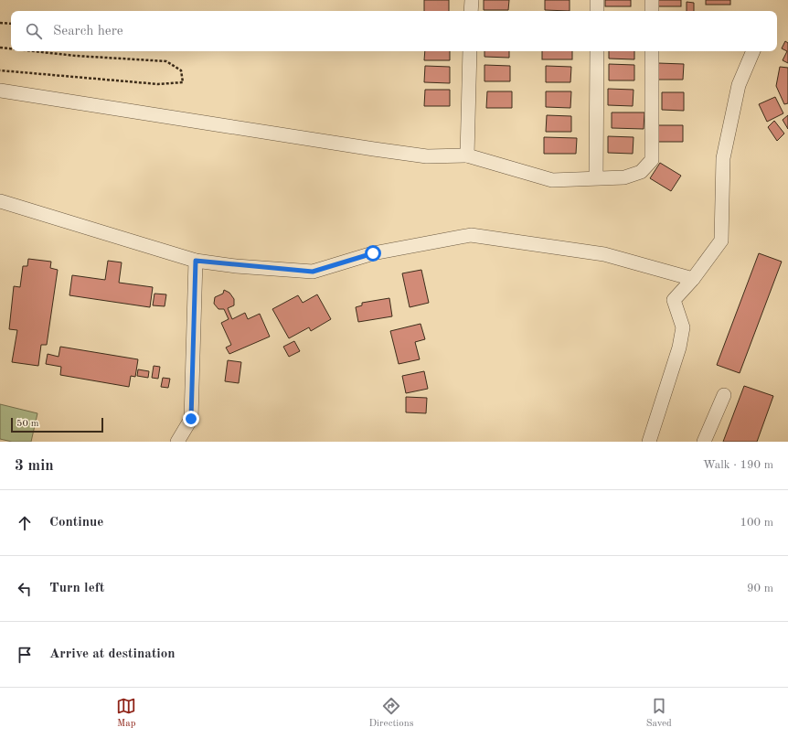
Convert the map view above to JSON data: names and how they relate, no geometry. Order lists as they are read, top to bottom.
{
  "scale_bar": "50 m",
  "page": {
    "search": "Search here",
    "scale": "50 m",
    "heading": ["3 min", "Walk · 190 m"],
    "list": [
      ["Continue", "100 m"],
      ["Turn left", "90 m"],
      "Arrive at destination"
    ],
    "nav": ["Map", "Directions", "Saved"]
  }
}
